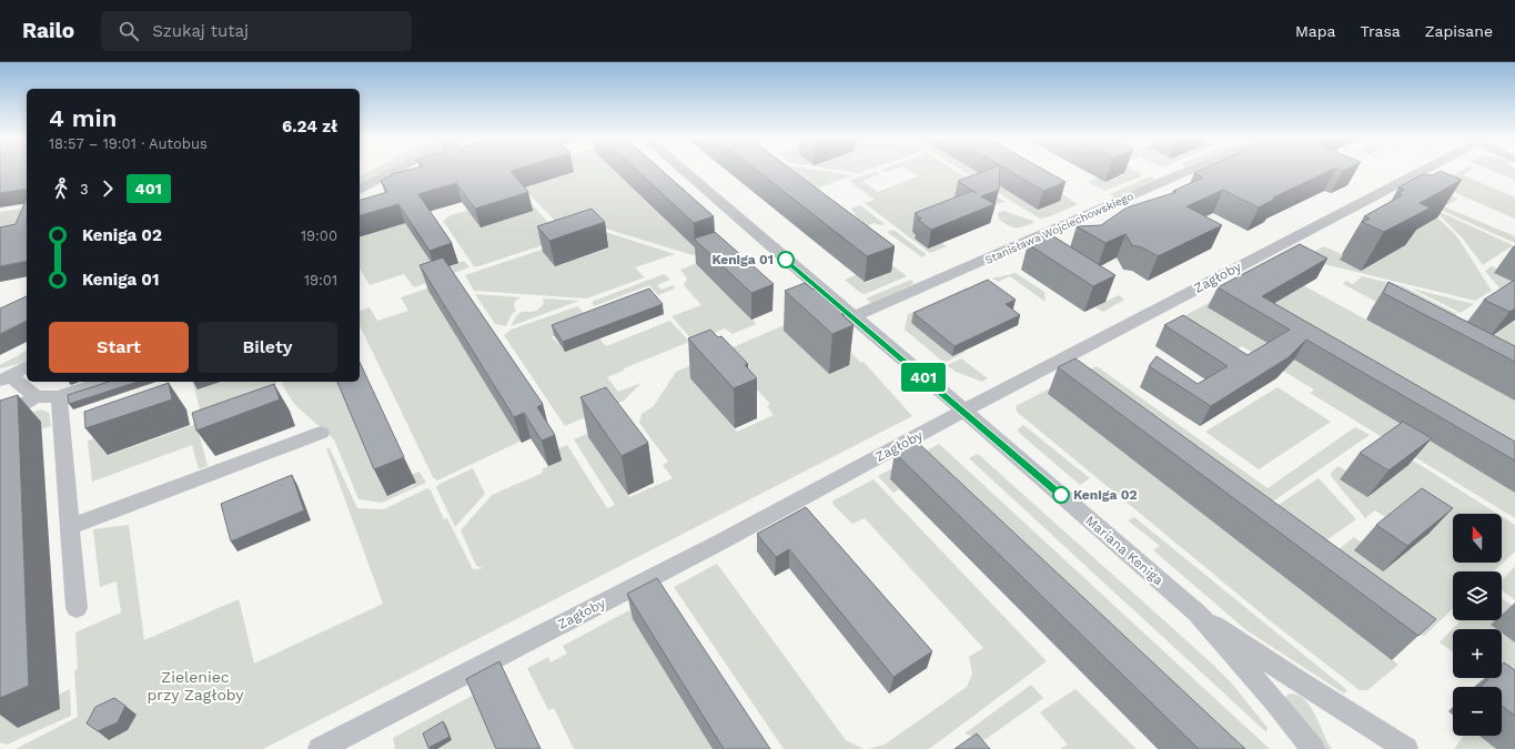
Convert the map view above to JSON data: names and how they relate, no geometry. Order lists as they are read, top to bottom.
{
  "streets": {
    "street": ["Stanisława Wojciechowskiego", "Zagłoby", "Mariana Keniga"]
  },
  "crossings": [
    ["Stanisława Wojciechowskiego", "Mariana Keniga"],
    ["Zagłoby", "Mariana Keniga"]
  ],
  "parks": ["Zieleniec przy Zagłoby"],
  "places": ["Keniga 01", "Keniga 02"],
  "lines": ["bus line 401"],
  "north": "top",
  "page": {
    "header": "Railo",
    "search": "Szukaj tutaj",
    "nav": ["Mapa", "Trasa", "Zapisane"],
    "on_map": "401",
    "heading": ["4 min", "18:57 – 19:01 · Autobus", "6.24 zł"],
    "legs": ["3", "401"],
    "list": [
      {
        "name": "Keniga 02",
        "value": "19:00"
      },
      {
        "name": "Keniga 01",
        "value": "19:01"
      }
    ],
    "buttons": ["Start", "Bilety"],
    "map_buttons": ["+", "−"]
  }
}
